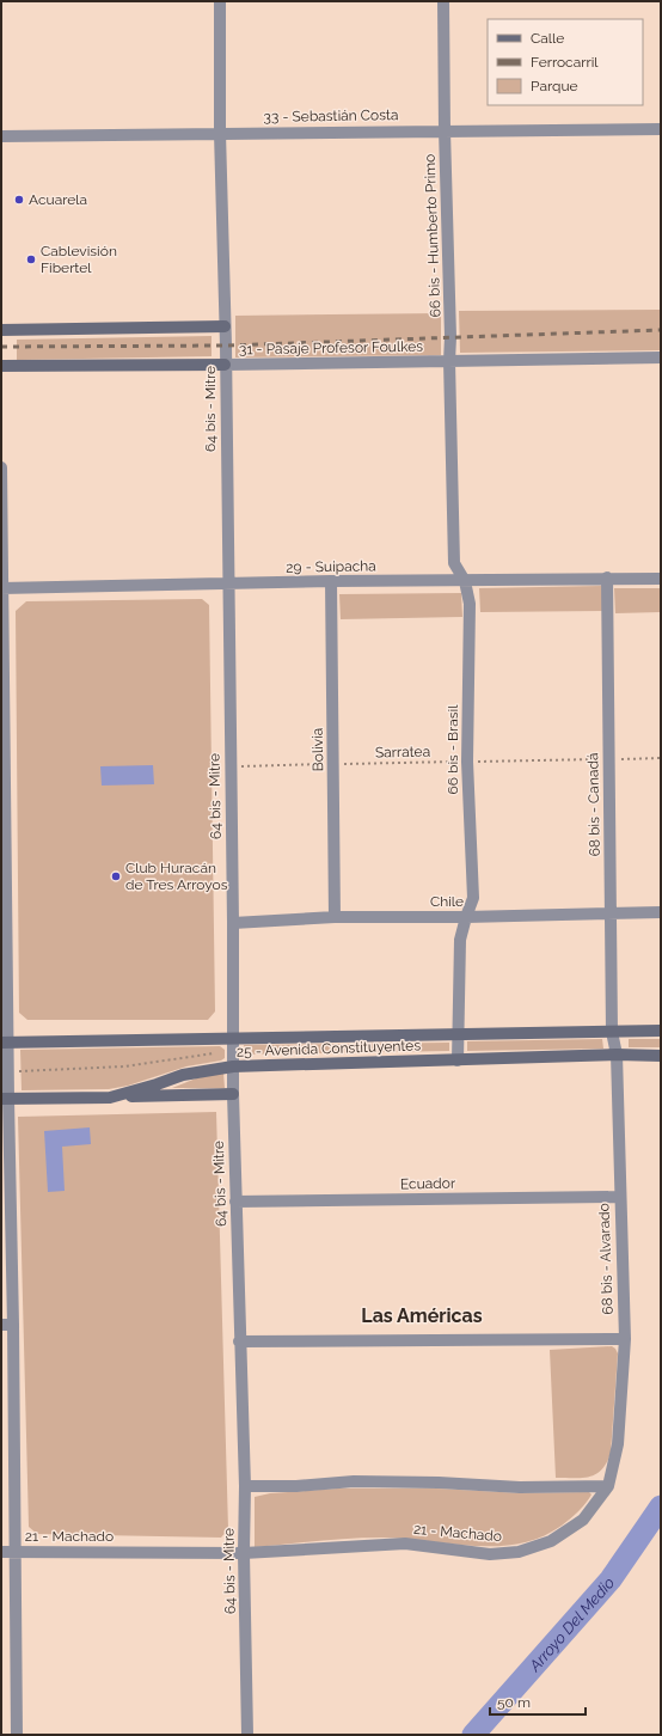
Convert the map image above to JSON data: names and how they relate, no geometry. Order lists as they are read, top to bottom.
{
  "streets": {
    "main road": ["31 - Pasaje Profesor Foulkes", "25 - Avenida Constituyentes"],
    "street": [
      "33 - Sebastián Costa",
      "66 bis - Humberto Primo",
      "64 bis - Mitre",
      "29 - Suipacha",
      "Bolivia",
      "66 bis - Brasil",
      "68 bis - Canadá",
      "Chile",
      "Ecuador",
      "68 bis - Alvarado",
      "21 - Machado"
    ],
    "path": ["Sarratea"]
  },
  "crossings": [
    ["33 - Sebastián Costa", "66 bis - Humberto Primo"],
    ["33 - Sebastián Costa", "64 bis - Mitre"],
    ["66 bis - Humberto Primo", "31 - Pasaje Profesor Foulkes"],
    ["66 bis - Humberto Primo", "29 - Suipacha"],
    ["66 bis - Humberto Primo", "66 bis - Brasil"],
    ["31 - Pasaje Profesor Foulkes", "64 bis - Mitre"],
    ["64 bis - Mitre", "29 - Suipacha"],
    ["64 bis - Mitre", "Sarratea"],
    ["64 bis - Mitre", "Chile"],
    ["64 bis - Mitre", "25 - Avenida Constituyentes"],
    ["64 bis - Mitre", "Ecuador"],
    ["64 bis - Mitre", "21 - Machado"],
    ["29 - Suipacha", "Bolivia"],
    ["29 - Suipacha", "66 bis - Brasil"],
    ["29 - Suipacha", "68 bis - Canadá"],
    ["Bolivia", "Sarratea"],
    ["Bolivia", "Chile"],
    ["66 bis - Brasil", "Sarratea"],
    ["66 bis - Brasil", "Chile"],
    ["Sarratea", "68 bis - Canadá"],
    ["68 bis - Canadá", "Chile"],
    ["68 bis - Canadá", "25 - Avenida Constituyentes"],
    ["68 bis - Canadá", "68 bis - Alvarado"],
    ["25 - Avenida Constituyentes", "68 bis - Alvarado"],
    ["Ecuador", "68 bis - Alvarado"],
    ["68 bis - Alvarado", "21 - Machado"]
  ],
  "districts": ["Las Américas"],
  "water": ["Arroyo Del Medio"],
  "places": ["Acuarela", "Cablevisión Fibertel", "Club Huracán de Tres Arroyos"],
  "legend": ["Calle", "Ferrocarril", "Parque"],
  "scale_bar": "50 m"
}
